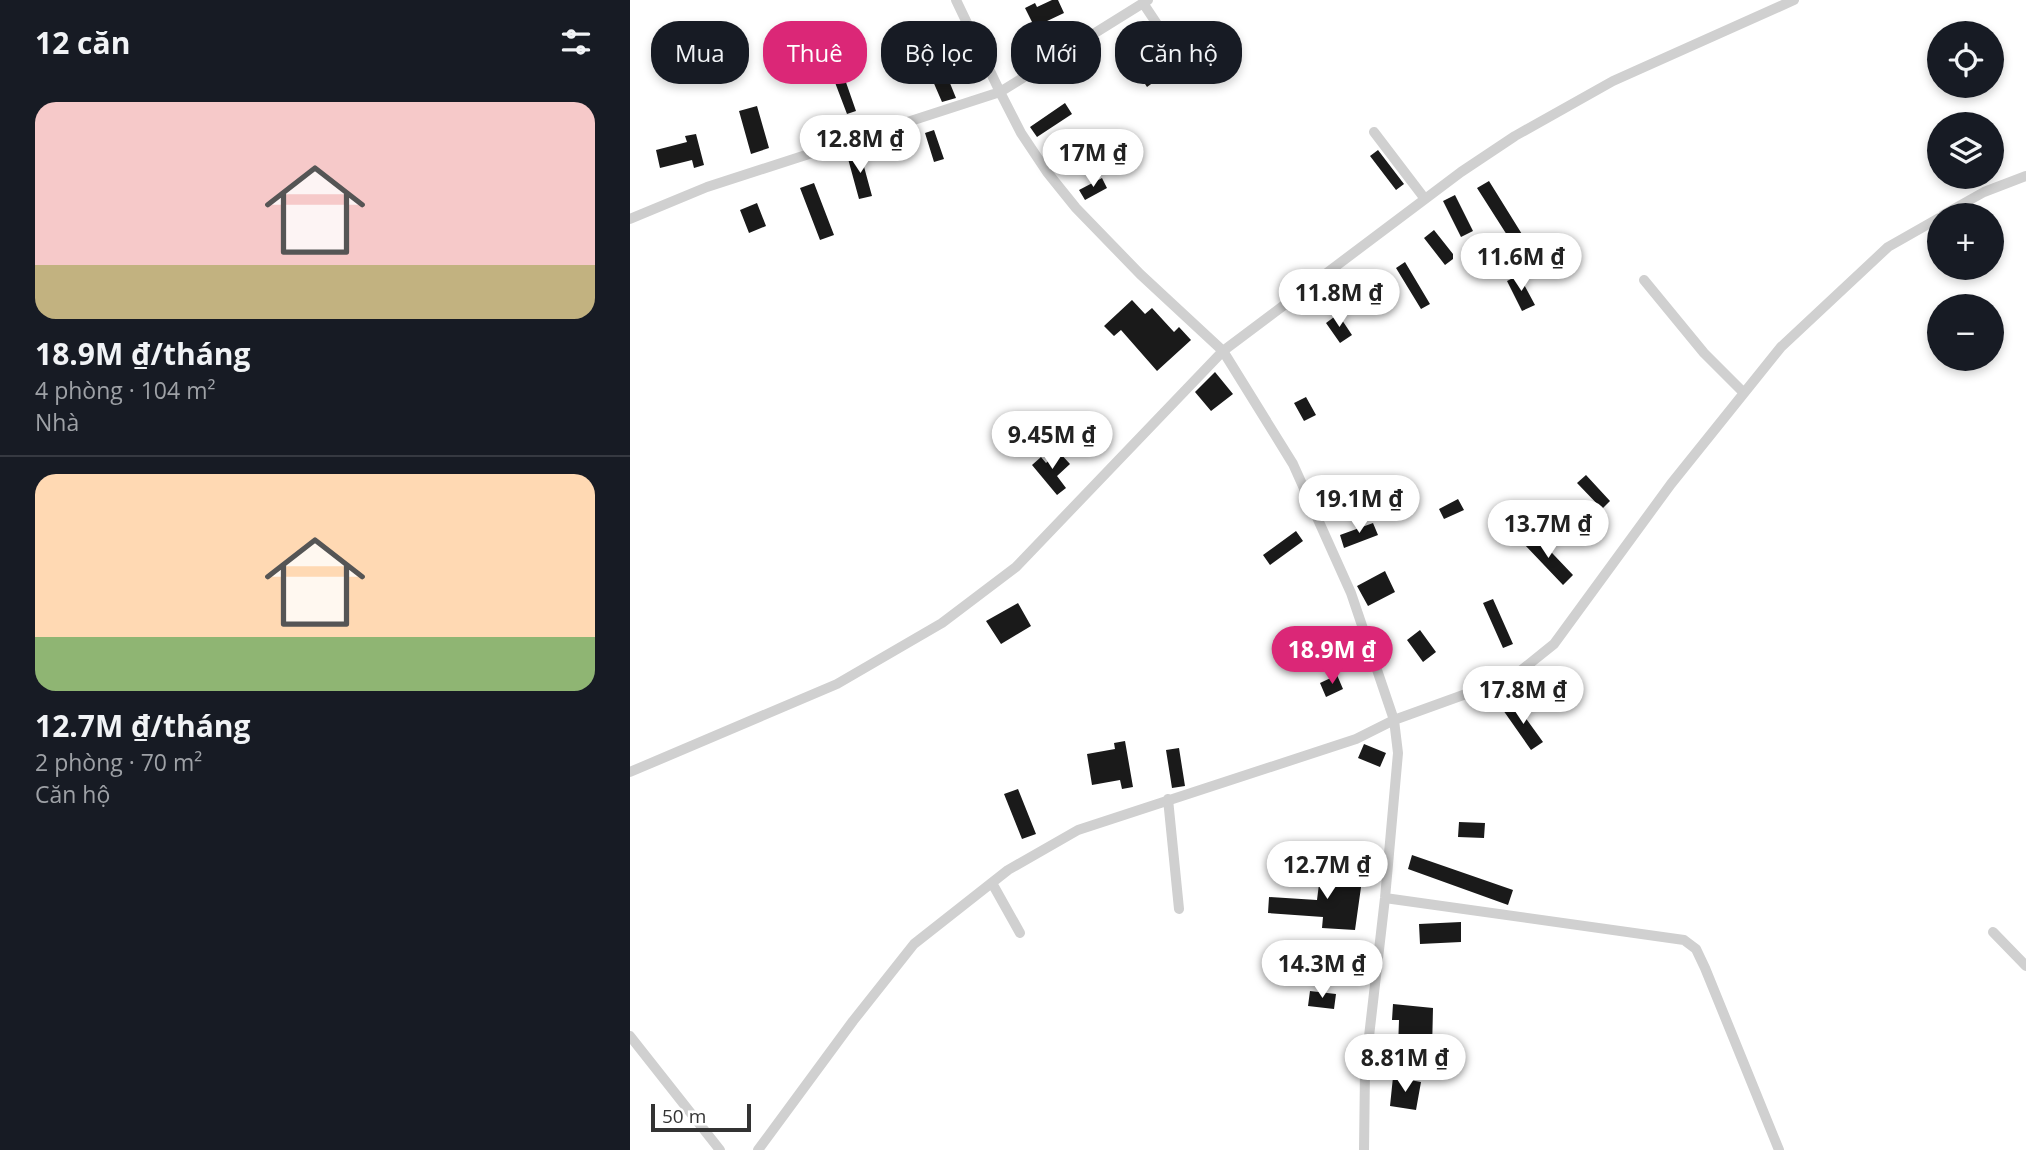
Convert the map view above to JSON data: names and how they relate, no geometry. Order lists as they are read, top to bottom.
{
  "scale_bar": "50 m",
  "page": {
    "heading": "12 căn",
    "map_buttons": ["+", "−"],
    "chip": [
      "Mua",
      "Thuê",
      "Bộ lọc",
      "Mới",
      "Căn hộ"
    ],
    "list": [
      {
        "name": "18.9M ₫/tháng",
        "note": "4 phòng · 104 m² · Nhà"
      },
      {
        "name": "12.7M ₫/tháng",
        "note": "2 phòng · 70 m² · Căn hộ"
      }
    ],
    "price": [
      "12.8M ₫",
      "17M ₫",
      "11.6M ₫",
      "11.8M ₫",
      "9.45M ₫",
      "19.1M ₫",
      "13.7M ₫",
      "18.9M ₫",
      "17.8M ₫",
      "12.7M ₫",
      "14.3M ₫",
      "8.81M ₫"
    ],
    "scale": "50 m"
  }
}
